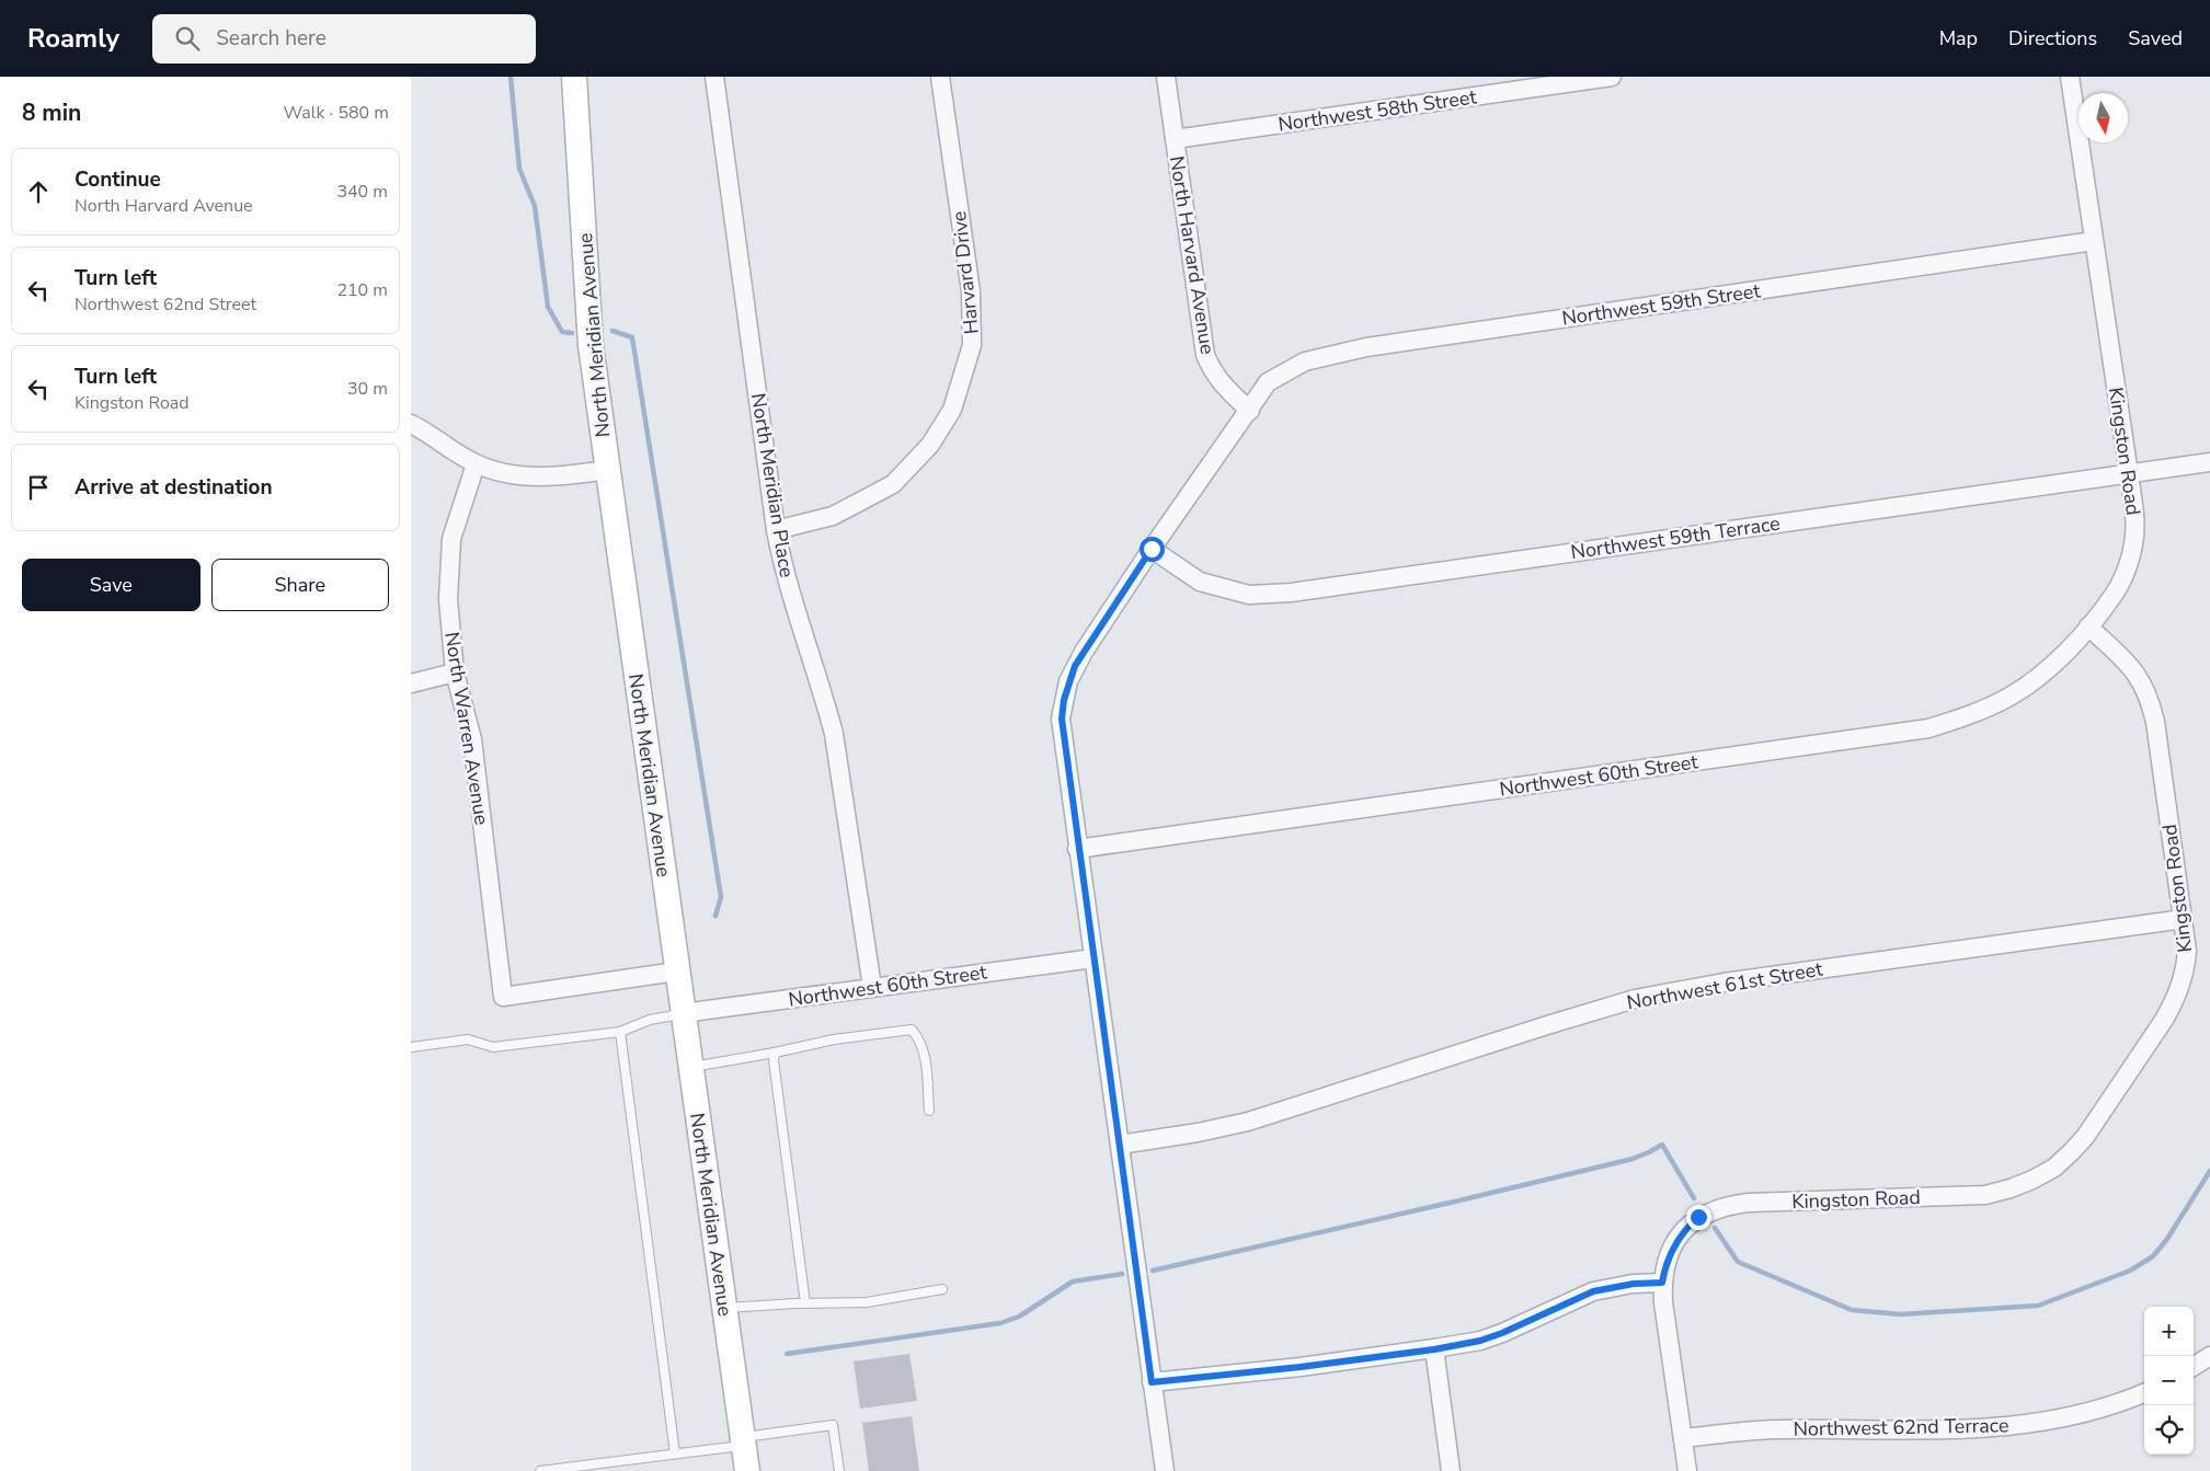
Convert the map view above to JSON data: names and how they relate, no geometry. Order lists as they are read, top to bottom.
{
  "streets": {
    "main road": ["North Meridian Avenue"],
    "street": [
      "Northwest 58th Street",
      "North Harvard Avenue",
      "Harvard Drive",
      "Northwest 59th Street",
      "Kingston Road",
      "North Meridian Place",
      "Northwest 59th Terrace",
      "North Warren Avenue",
      "Northwest 60th Street",
      "Northwest 61st Street",
      "Northwest 62nd Terrace"
    ]
  },
  "crossings": [
    ["Northwest 58th Street", "North Harvard Avenue"],
    ["North Harvard Avenue", "Northwest 59th Street"],
    ["Harvard Drive", "North Meridian Place"],
    ["Northwest 59th Street", "Kingston Road"],
    ["North Meridian Avenue", "North Warren Avenue"],
    ["North Meridian Avenue", "Northwest 60th Street"],
    ["Kingston Road", "Northwest 59th Terrace"],
    ["Kingston Road", "Northwest 60th Street"],
    ["Kingston Road", "Northwest 61st Street"],
    ["Kingston Road", "Northwest 62nd Terrace"],
    ["North Meridian Place", "Northwest 60th Street"]
  ],
  "north": "bottom",
  "page": {
    "header": "Roamly",
    "search": "Search here",
    "nav": ["Map", "Directions", "Saved"],
    "heading": ["8 min", "Walk · 580 m"],
    "list": [
      ["Continue", "North Harvard Avenue", "340 m"],
      ["Turn left", "Northwest 62nd Street", "210 m"],
      ["Turn left", "Kingston Road", "30 m"],
      "Arrive at destination"
    ],
    "buttons": ["Save", "Share"],
    "map_buttons": ["+", "−"]
  }
}
